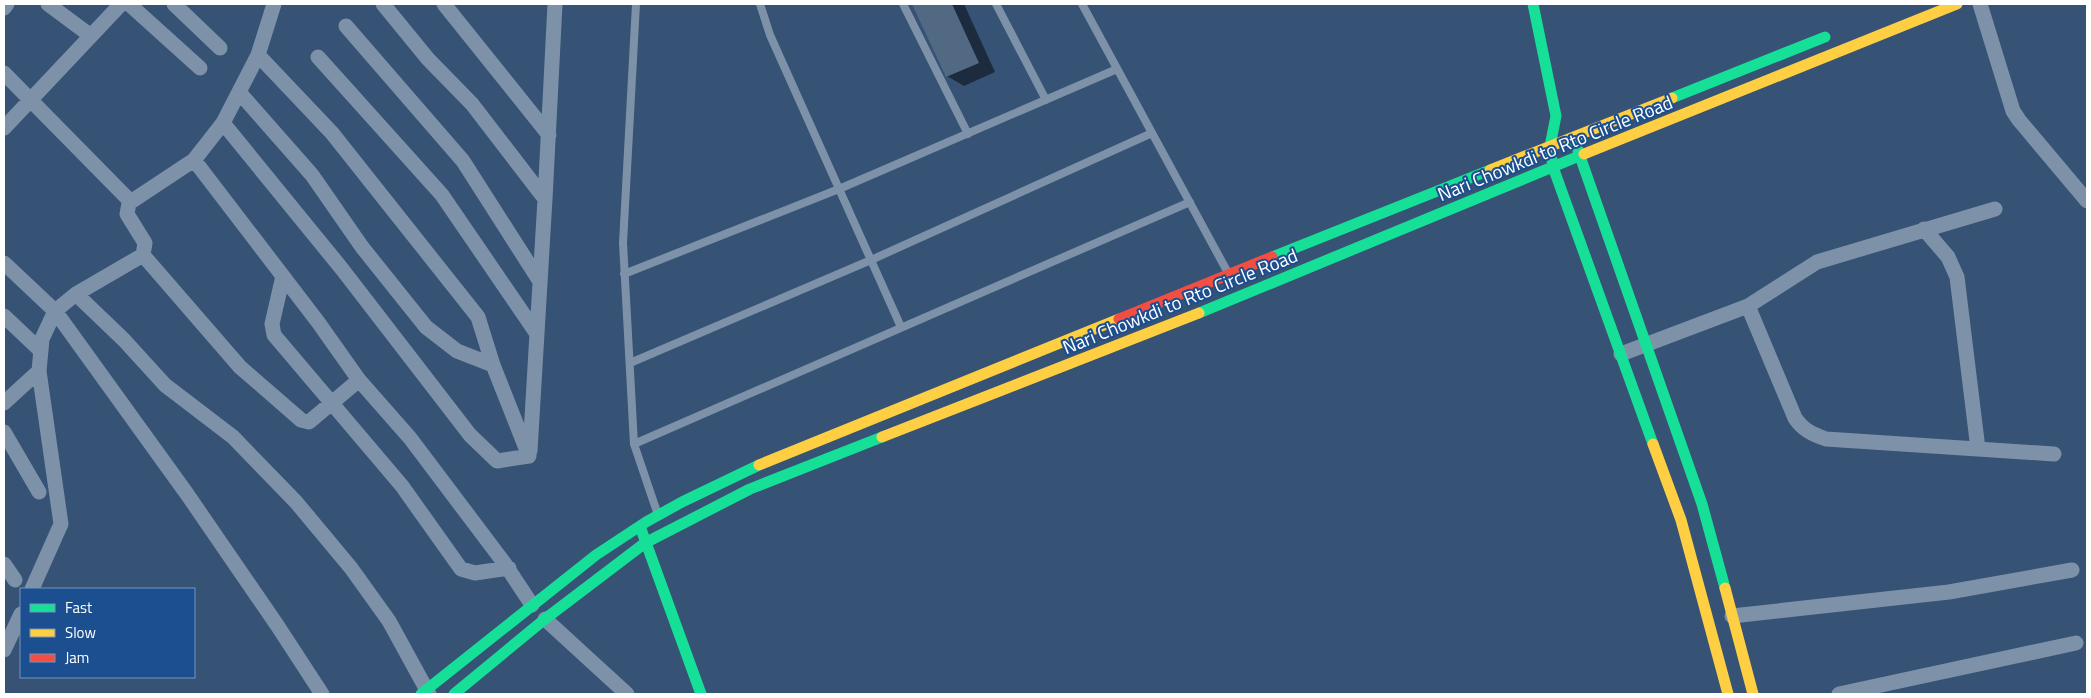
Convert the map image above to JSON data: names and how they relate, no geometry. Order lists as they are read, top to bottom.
{
  "streets": {
    "main road": ["Nari Chowkdi to Rto Circle Road"]
  },
  "legend": ["Fast", "Slow", "Jam"]
}
